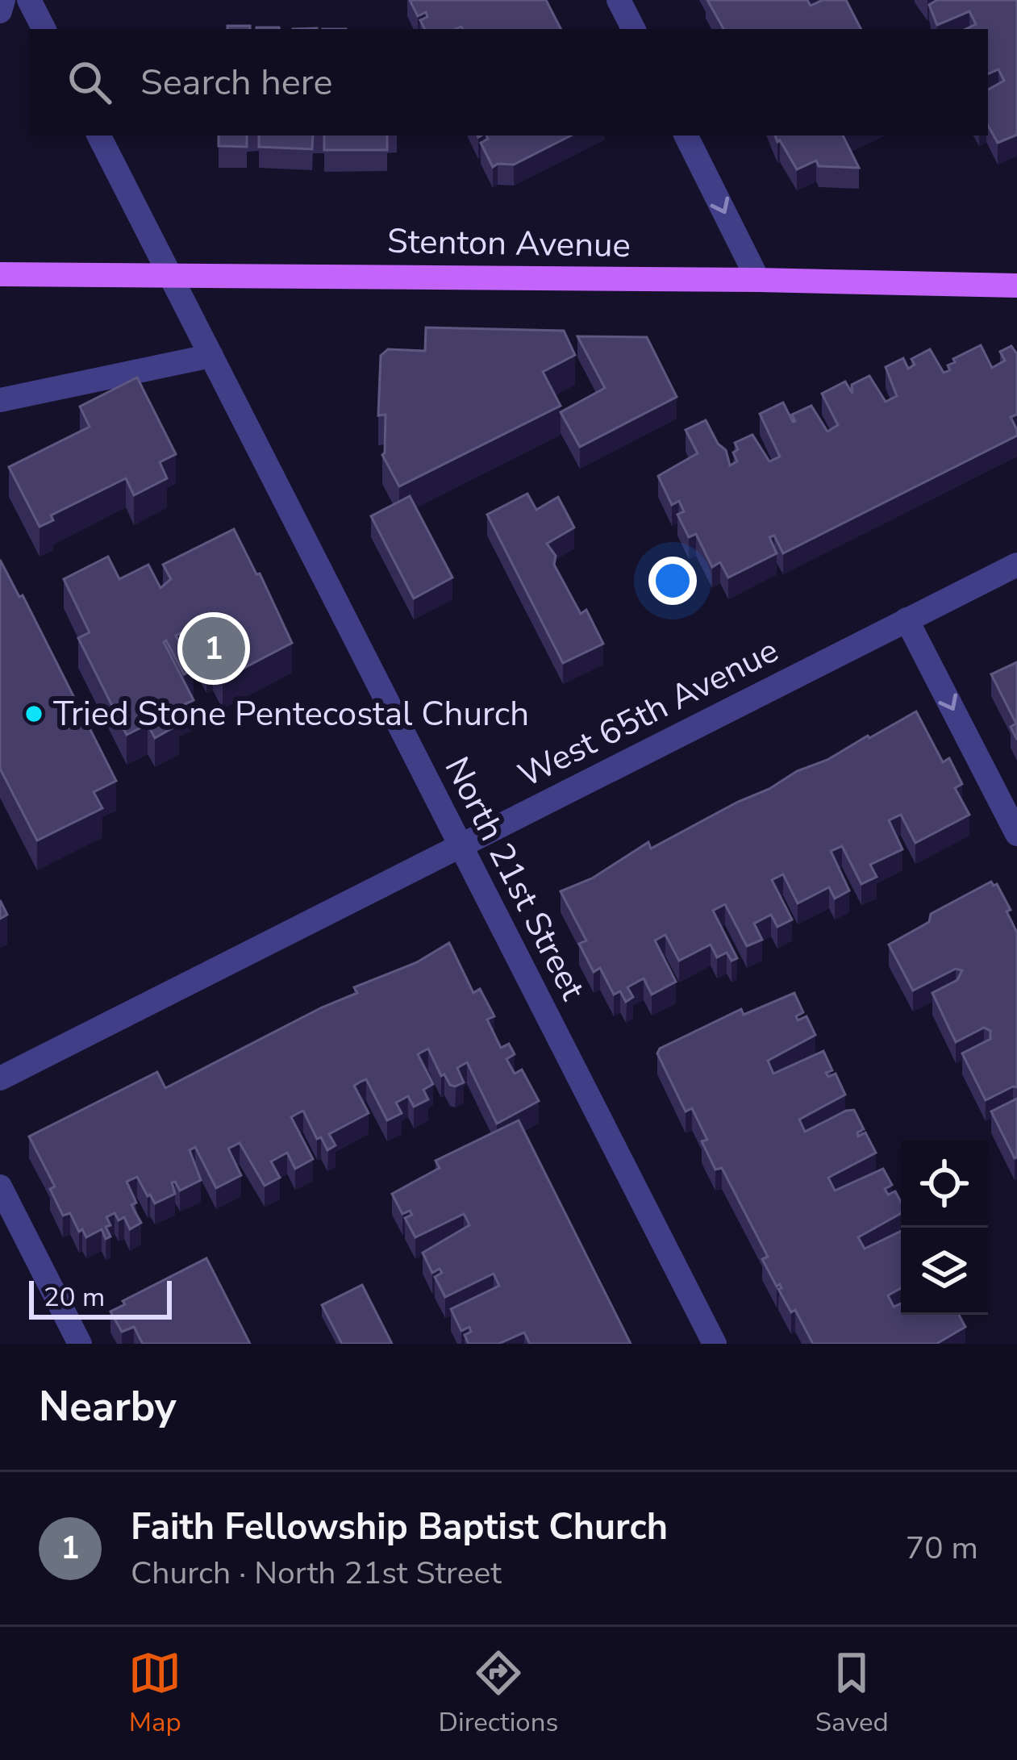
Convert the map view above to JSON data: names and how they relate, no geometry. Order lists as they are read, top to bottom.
{
  "streets": {
    "main road": ["Stenton Avenue"],
    "street": ["West 65th Avenue", "North 21st Street"]
  },
  "crossings": [
    ["Stenton Avenue", "North 21st Street"],
    ["West 65th Avenue", "North 21st Street"]
  ],
  "places": ["Tried Stone Pentecostal Church"],
  "scale_bar": "20 m",
  "page": {
    "search": "Search here",
    "pins": "1",
    "scale": "20 m",
    "heading": "Nearby",
    "list": [
      {
        "mark": "1",
        "name": "Faith Fellowship Baptist Church",
        "note": "Church · North 21st Street",
        "value": "70 m"
      }
    ],
    "nav": ["Map", "Directions", "Saved"]
  }
}
